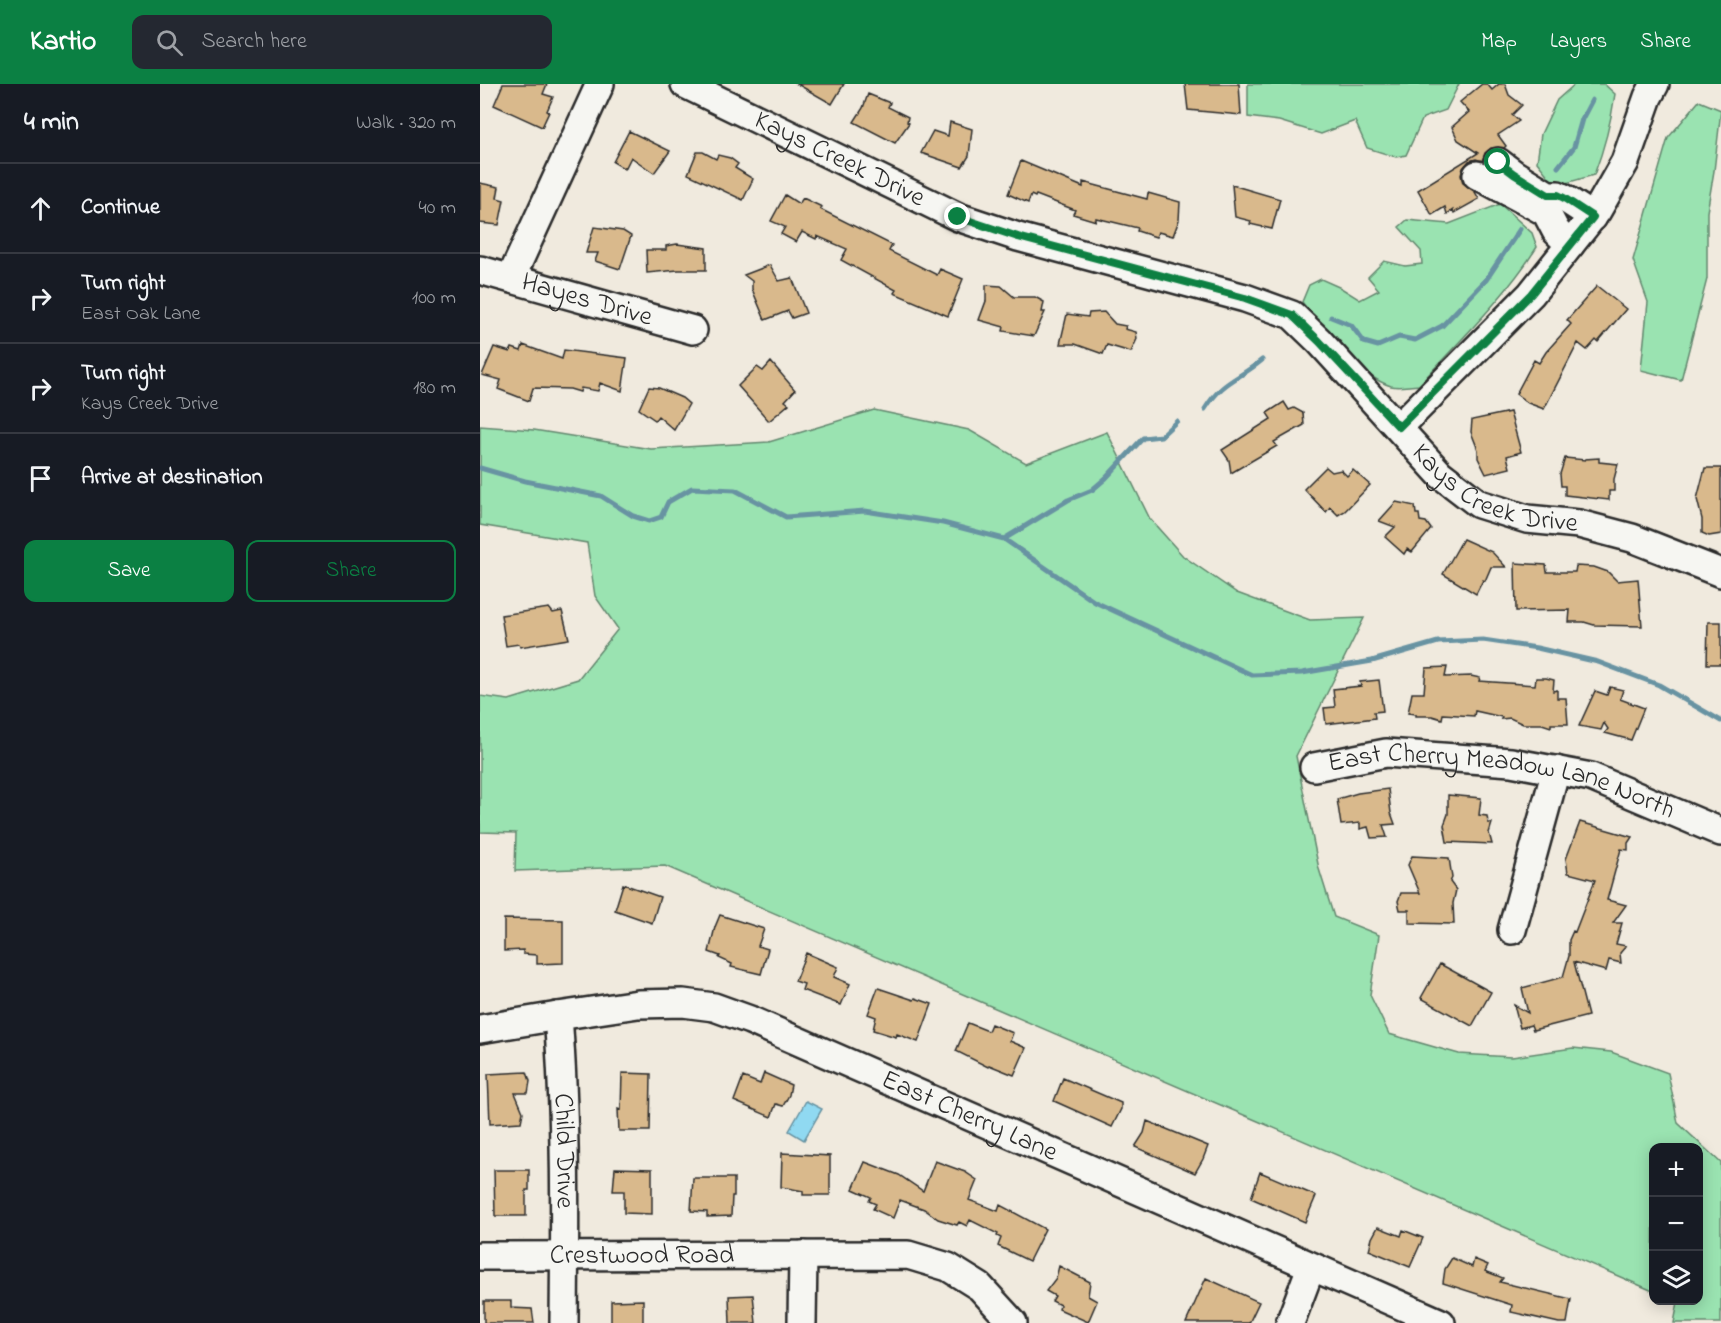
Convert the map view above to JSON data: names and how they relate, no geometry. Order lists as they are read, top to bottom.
{
  "streets": {
    "street": [
      "Kays Creek Drive",
      "Hayes Drive",
      "East Cherry Meadow Lane North",
      "East Cherry Lane",
      "Child Drive",
      "Crestwood Road"
    ]
  },
  "crossings": [
    ["East Cherry Lane", "Child Drive"],
    ["Child Drive", "Crestwood Road"]
  ],
  "page": {
    "header": "Kartio",
    "search": "Search here",
    "nav": ["Map", "Layers", "Share"],
    "heading": ["4 min", "Walk · 320 m"],
    "list": [
      ["Continue", "40 m"],
      ["Turn right", "East Oak Lane", "100 m"],
      ["Turn right", "Kays Creek Drive", "180 m"],
      "Arrive at destination"
    ],
    "buttons": ["Save", "Share"],
    "map_buttons": ["+", "−"]
  }
}
